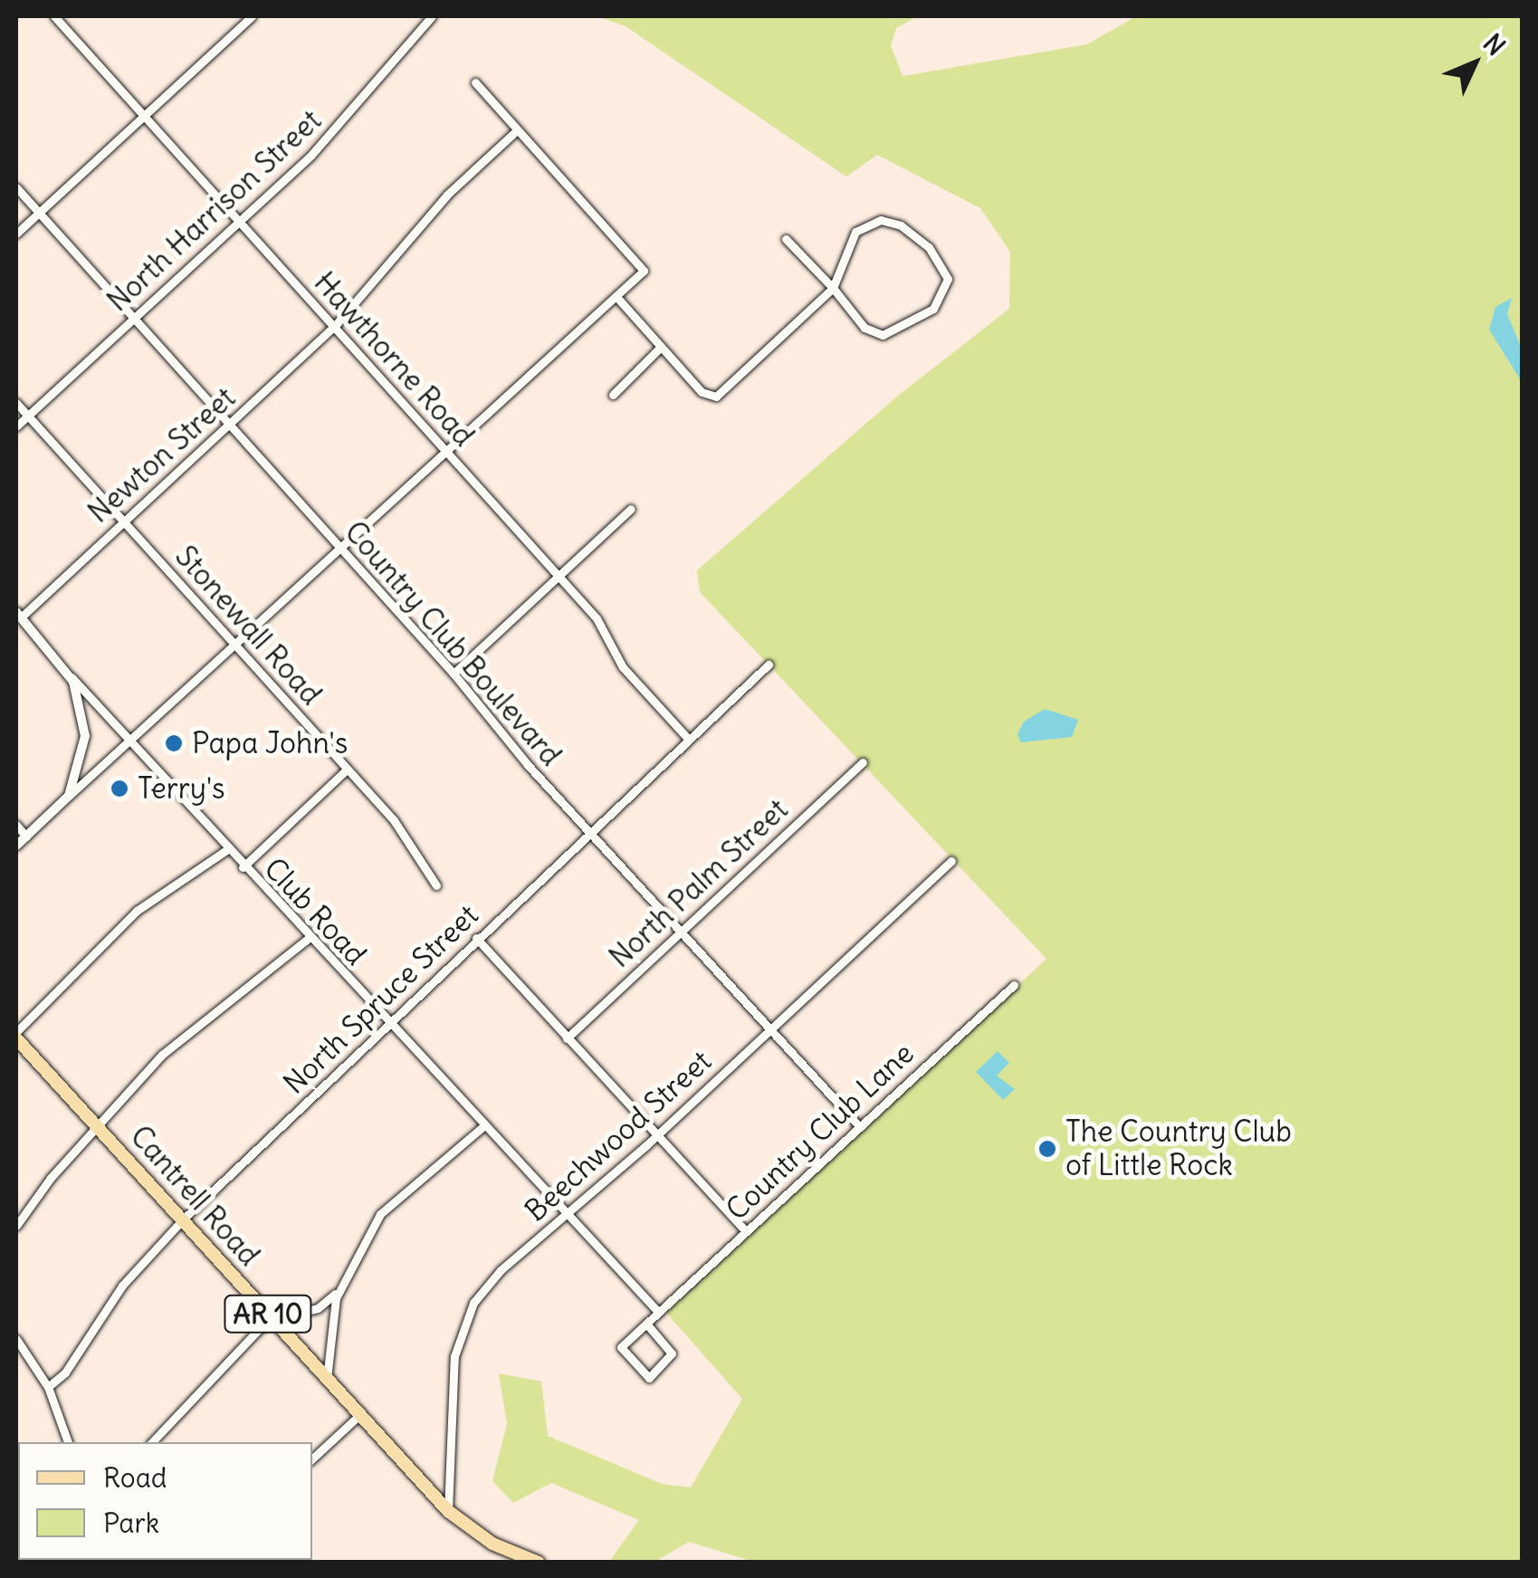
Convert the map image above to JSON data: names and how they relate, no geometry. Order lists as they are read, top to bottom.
{
  "streets": {
    "main road": ["Cantrell Road", "AR 10"],
    "street": [
      "North Harrison Street",
      "Hawthorne Road",
      "Newton Street",
      "Stonewall Road",
      "Country Club Boulevard",
      "North Palm Street",
      "Club Road",
      "North Spruce Street",
      "Country Club Lane",
      "Beechwood Street"
    ]
  },
  "crossings": [
    ["North Harrison Street", "Hawthorne Road"],
    ["North Harrison Street", "Stonewall Road"],
    ["North Harrison Street", "Country Club Boulevard"],
    ["Hawthorne Road", "Newton Street"],
    ["Hawthorne Road", "North Spruce Street"],
    ["Newton Street", "Stonewall Road"],
    ["Newton Street", "Country Club Boulevard"],
    ["Country Club Boulevard", "North Palm Street"],
    ["Country Club Boulevard", "North Spruce Street"],
    ["Country Club Boulevard", "Country Club Lane"],
    ["Country Club Boulevard", "Beechwood Street"],
    ["Club Road", "North Spruce Street"],
    ["Club Road", "Beechwood Street"],
    ["North Spruce Street", "Cantrell Road"],
    ["Beechwood Street", "Cantrell Road"]
  ],
  "places": ["Papa John's", "Terry's", "The Country Club of Little Rock"],
  "legend": ["Road", "Park"],
  "north": "top right"
}
